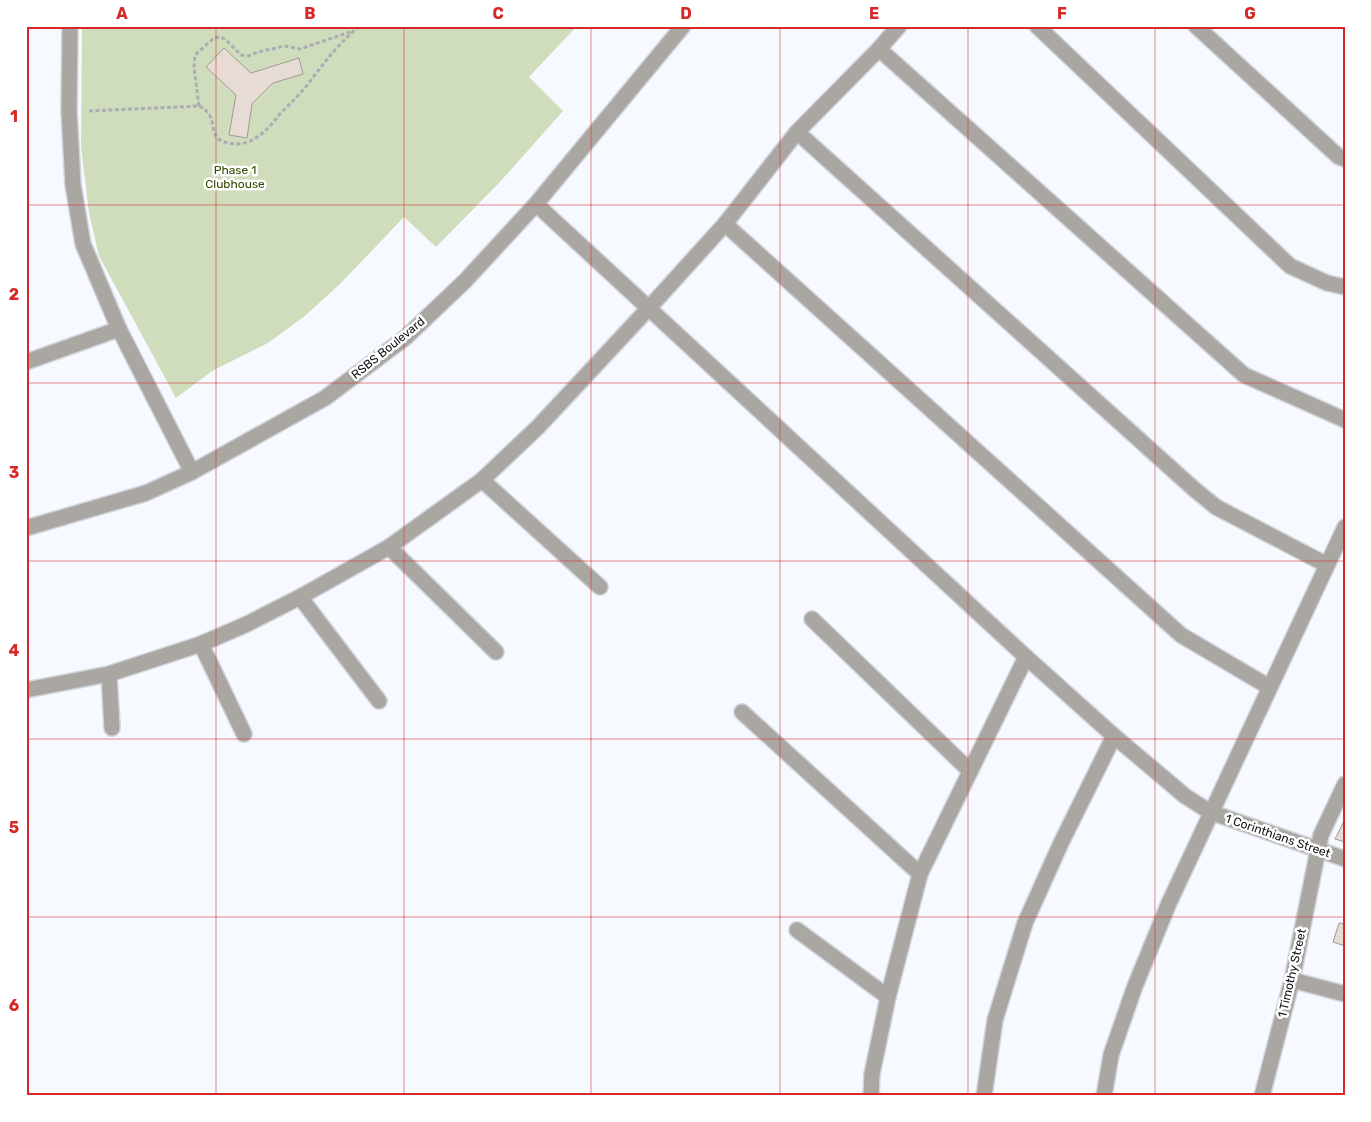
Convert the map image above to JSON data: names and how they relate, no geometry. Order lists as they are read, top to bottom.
{
  "streets": {
    "street": ["RSBS Boulevard", "1 Corinthians Street", "1 Timothy Street"]
  },
  "crossings": [
    ["RSBS Boulevard", "1 Corinthians Street"],
    ["1 Corinthians Street", "1 Timothy Street"]
  ],
  "parks": ["Phase 1 Clubhouse"],
  "grid": {
    "columns": [
      "A",
      "B",
      "C",
      "D",
      "E",
      "F",
      "G"
    ],
    "rows": [
      "1",
      "2",
      "3",
      "4",
      "5",
      "6"
    ]
  }
}
